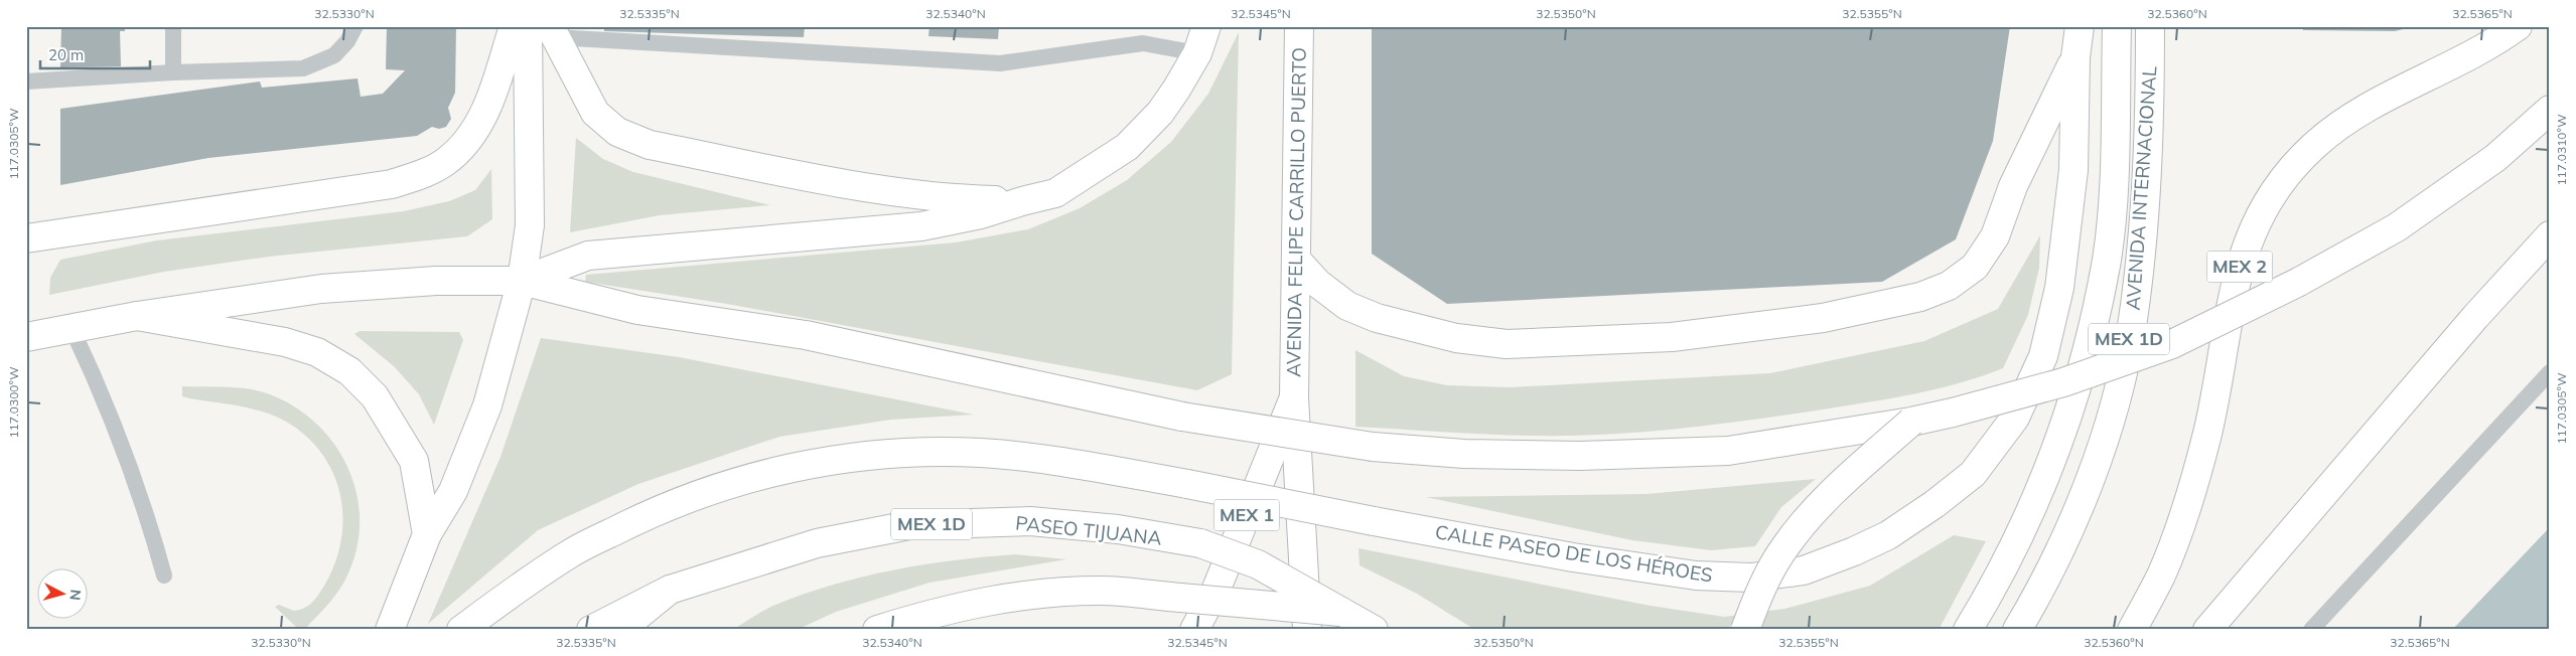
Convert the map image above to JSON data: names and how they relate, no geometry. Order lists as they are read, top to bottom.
{
  "streets": {
    "main road": [
      "AVENIDA INTERNACIONAL",
      "AVENIDA FELIPE CARRILLO PUERTO",
      "MEX 2",
      "MEX 1D",
      "MEX 1",
      "PASEO TIJUANA",
      "CALLE PASEO DE LOS HÉROES"
    ]
  },
  "crossings": [
    ["AVENIDA FELIPE CARRILLO PUERTO", "MEX 1"],
    ["MEX 1D", "PASEO TIJUANA"]
  ],
  "scale_bar": "20 m",
  "north": "right",
  "coordinates": [
    "32.5330°N",
    "32.5335°N",
    "32.5340°N",
    "32.5345°N",
    "32.5350°N",
    "32.5355°N",
    "32.5360°N",
    "32.5365°N",
    "117.0305°W",
    "117.0310°W",
    "117.0300°W"
  ]
}
